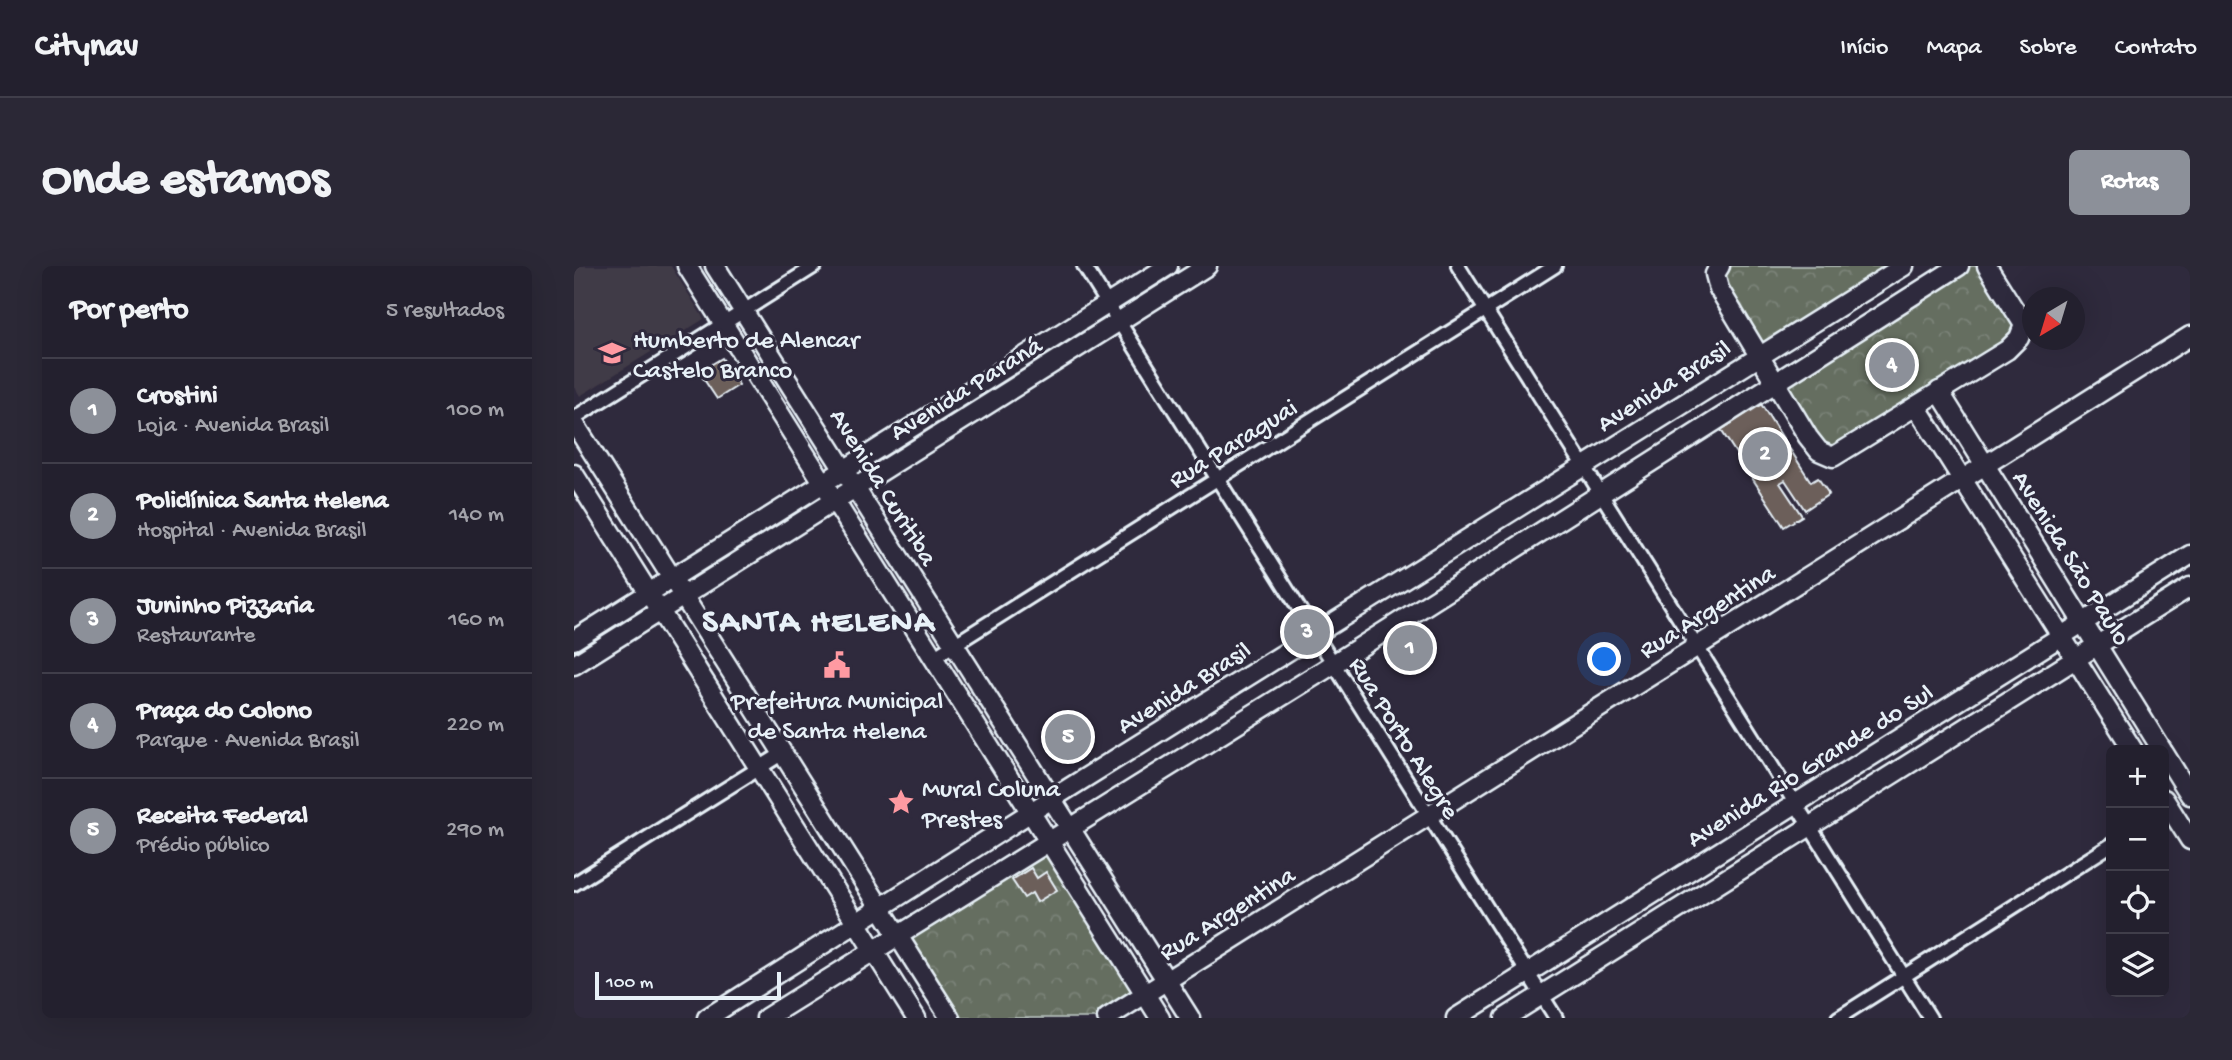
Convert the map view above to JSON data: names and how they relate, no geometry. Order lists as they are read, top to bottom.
{
  "streets": {
    "street": [
      "Avenida Brasil",
      "Avenida Paraná",
      "Rua Paraguai",
      "Avenida Curitiba",
      "Avenida São Paulo",
      "Rua Argentina",
      "Rua Porto Alegre",
      "Avenida Rio Grande do Sul"
    ]
  },
  "crossings": [
    ["Avenida Brasil", "Avenida Curitiba"],
    ["Avenida Brasil", "Avenida São Paulo"],
    ["Avenida Brasil", "Rua Porto Alegre"],
    ["Avenida Paraná", "Avenida Curitiba"],
    ["Avenida Paraná", "Rua Porto Alegre"],
    ["Rua Paraguai", "Avenida Curitiba"],
    ["Rua Paraguai", "Rua Porto Alegre"],
    ["Avenida Curitiba", "Rua Argentina"],
    ["Avenida São Paulo", "Rua Argentina"],
    ["Avenida São Paulo", "Avenida Rio Grande do Sul"],
    ["Rua Argentina", "Rua Porto Alegre"],
    ["Rua Porto Alegre", "Avenida Rio Grande do Sul"]
  ],
  "districts": ["SANTA HELENA"],
  "places": {
    "school or university": ["Humberto de Alencar Castelo Branco"],
    "public building": ["Prefeitura Municipal de Santa Helena"],
    "place": ["Mural Coluna Prestes"]
  },
  "scale_bar": "100 m",
  "north": "bottom left",
  "page": {
    "header": "Citynav",
    "nav": [
      "Início",
      "Mapa",
      "Sobre",
      "Contato"
    ],
    "buttons": "Rotas",
    "title": "Onde estamos",
    "heading": ["Por perto", "5 resultados"],
    "pins": [
      "4",
      "2",
      "3",
      "1",
      "5"
    ],
    "list": [
      {
        "mark": "1",
        "name": "Crostini",
        "note": "Loja · Avenida Brasil",
        "value": "100 m"
      },
      {
        "mark": "2",
        "name": "Policlínica Santa Helena",
        "note": "Hospital · Avenida Brasil",
        "value": "140 m"
      },
      {
        "mark": "3",
        "name": "Juninho Pizzaria",
        "note": "Restaurante",
        "value": "160 m"
      },
      {
        "mark": "4",
        "name": "Praça do Colono",
        "note": "Parque · Avenida Brasil",
        "value": "220 m"
      },
      {
        "mark": "5",
        "name": "Receita Federal",
        "note": "Prédio público",
        "value": "290 m"
      }
    ],
    "map_buttons": ["+", "−"],
    "scale": "100 m"
  }
}
